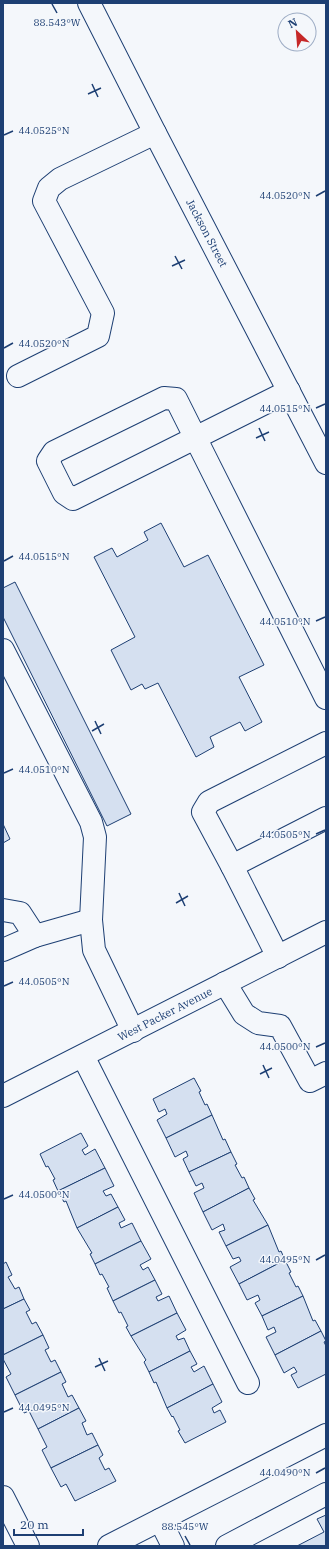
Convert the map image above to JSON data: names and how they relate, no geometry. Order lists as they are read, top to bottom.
{
  "streets": {
    "main road": ["Jackson Street", "West Packer Avenue"]
  },
  "scale_bar": "20 m",
  "north": "top left",
  "coordinates": [
    "88.543°W",
    "44.0525°N",
    "44.0520°N",
    "44.0515°N",
    "44.0510°N",
    "44.0505°N",
    "44.0500°N",
    "44.0495°N",
    "44.0490°N",
    "88.545°W"
  ]
}
